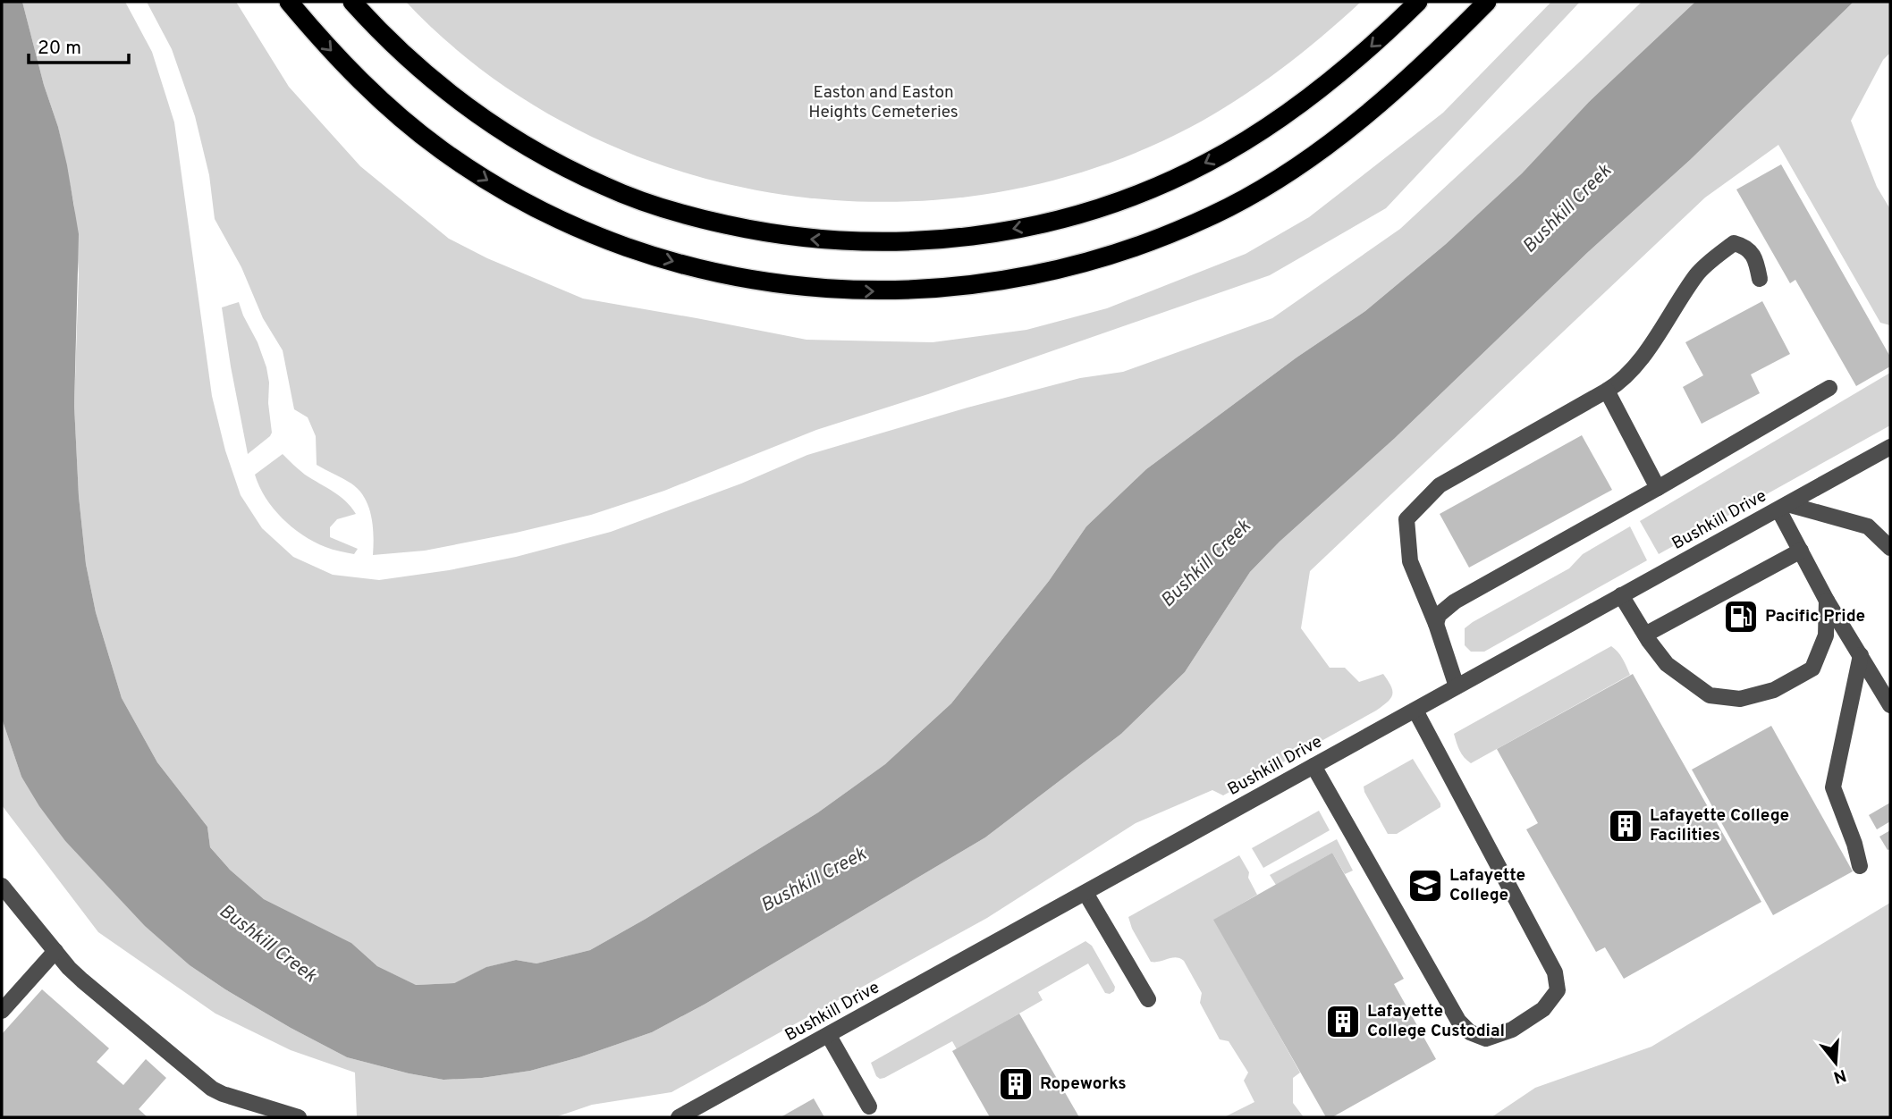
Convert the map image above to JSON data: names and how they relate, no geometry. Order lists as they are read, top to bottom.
{
  "streets": {
    "street": ["Bushkill Drive"]
  },
  "water": ["Bushkill Creek"],
  "parks": ["Easton and Easton Heights Cemeteries"],
  "places": {
    "fuel station": ["Pacific Pride"],
    "building": ["Lafayette College Facilities", "Lafayette College Custodial", "Ropeworks"],
    "school or university": ["Lafayette College"]
  },
  "scale_bar": "20 m",
  "north": "bottom"
}
